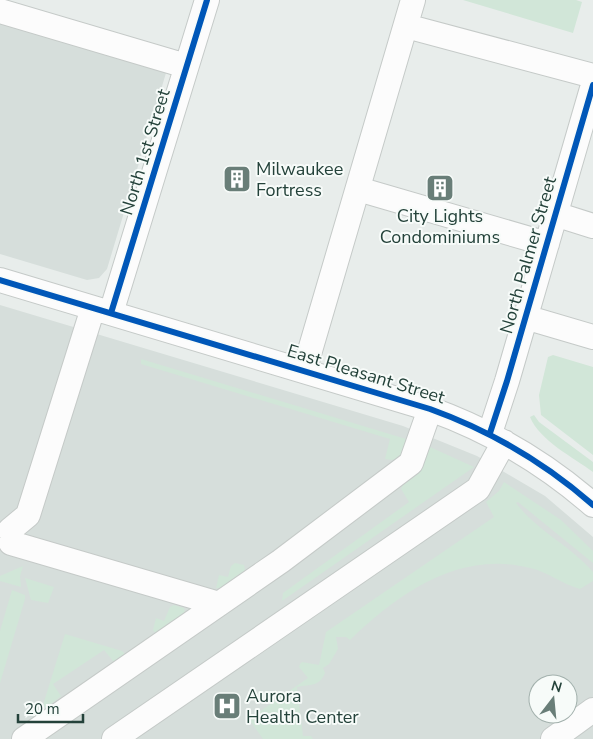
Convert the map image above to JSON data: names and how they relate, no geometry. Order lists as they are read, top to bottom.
{
  "streets": {
    "street": ["North 1st Street", "North Palmer Street", "East Pleasant Street"]
  },
  "crossings": [
    ["North 1st Street", "East Pleasant Street"],
    ["North Palmer Street", "East Pleasant Street"]
  ],
  "places": {
    "building": ["Milwaukee Fortress", "City Lights Condominiums"],
    "hospital": ["Aurora Health Center"]
  },
  "scale_bar": "20 m",
  "north": "top"
}
